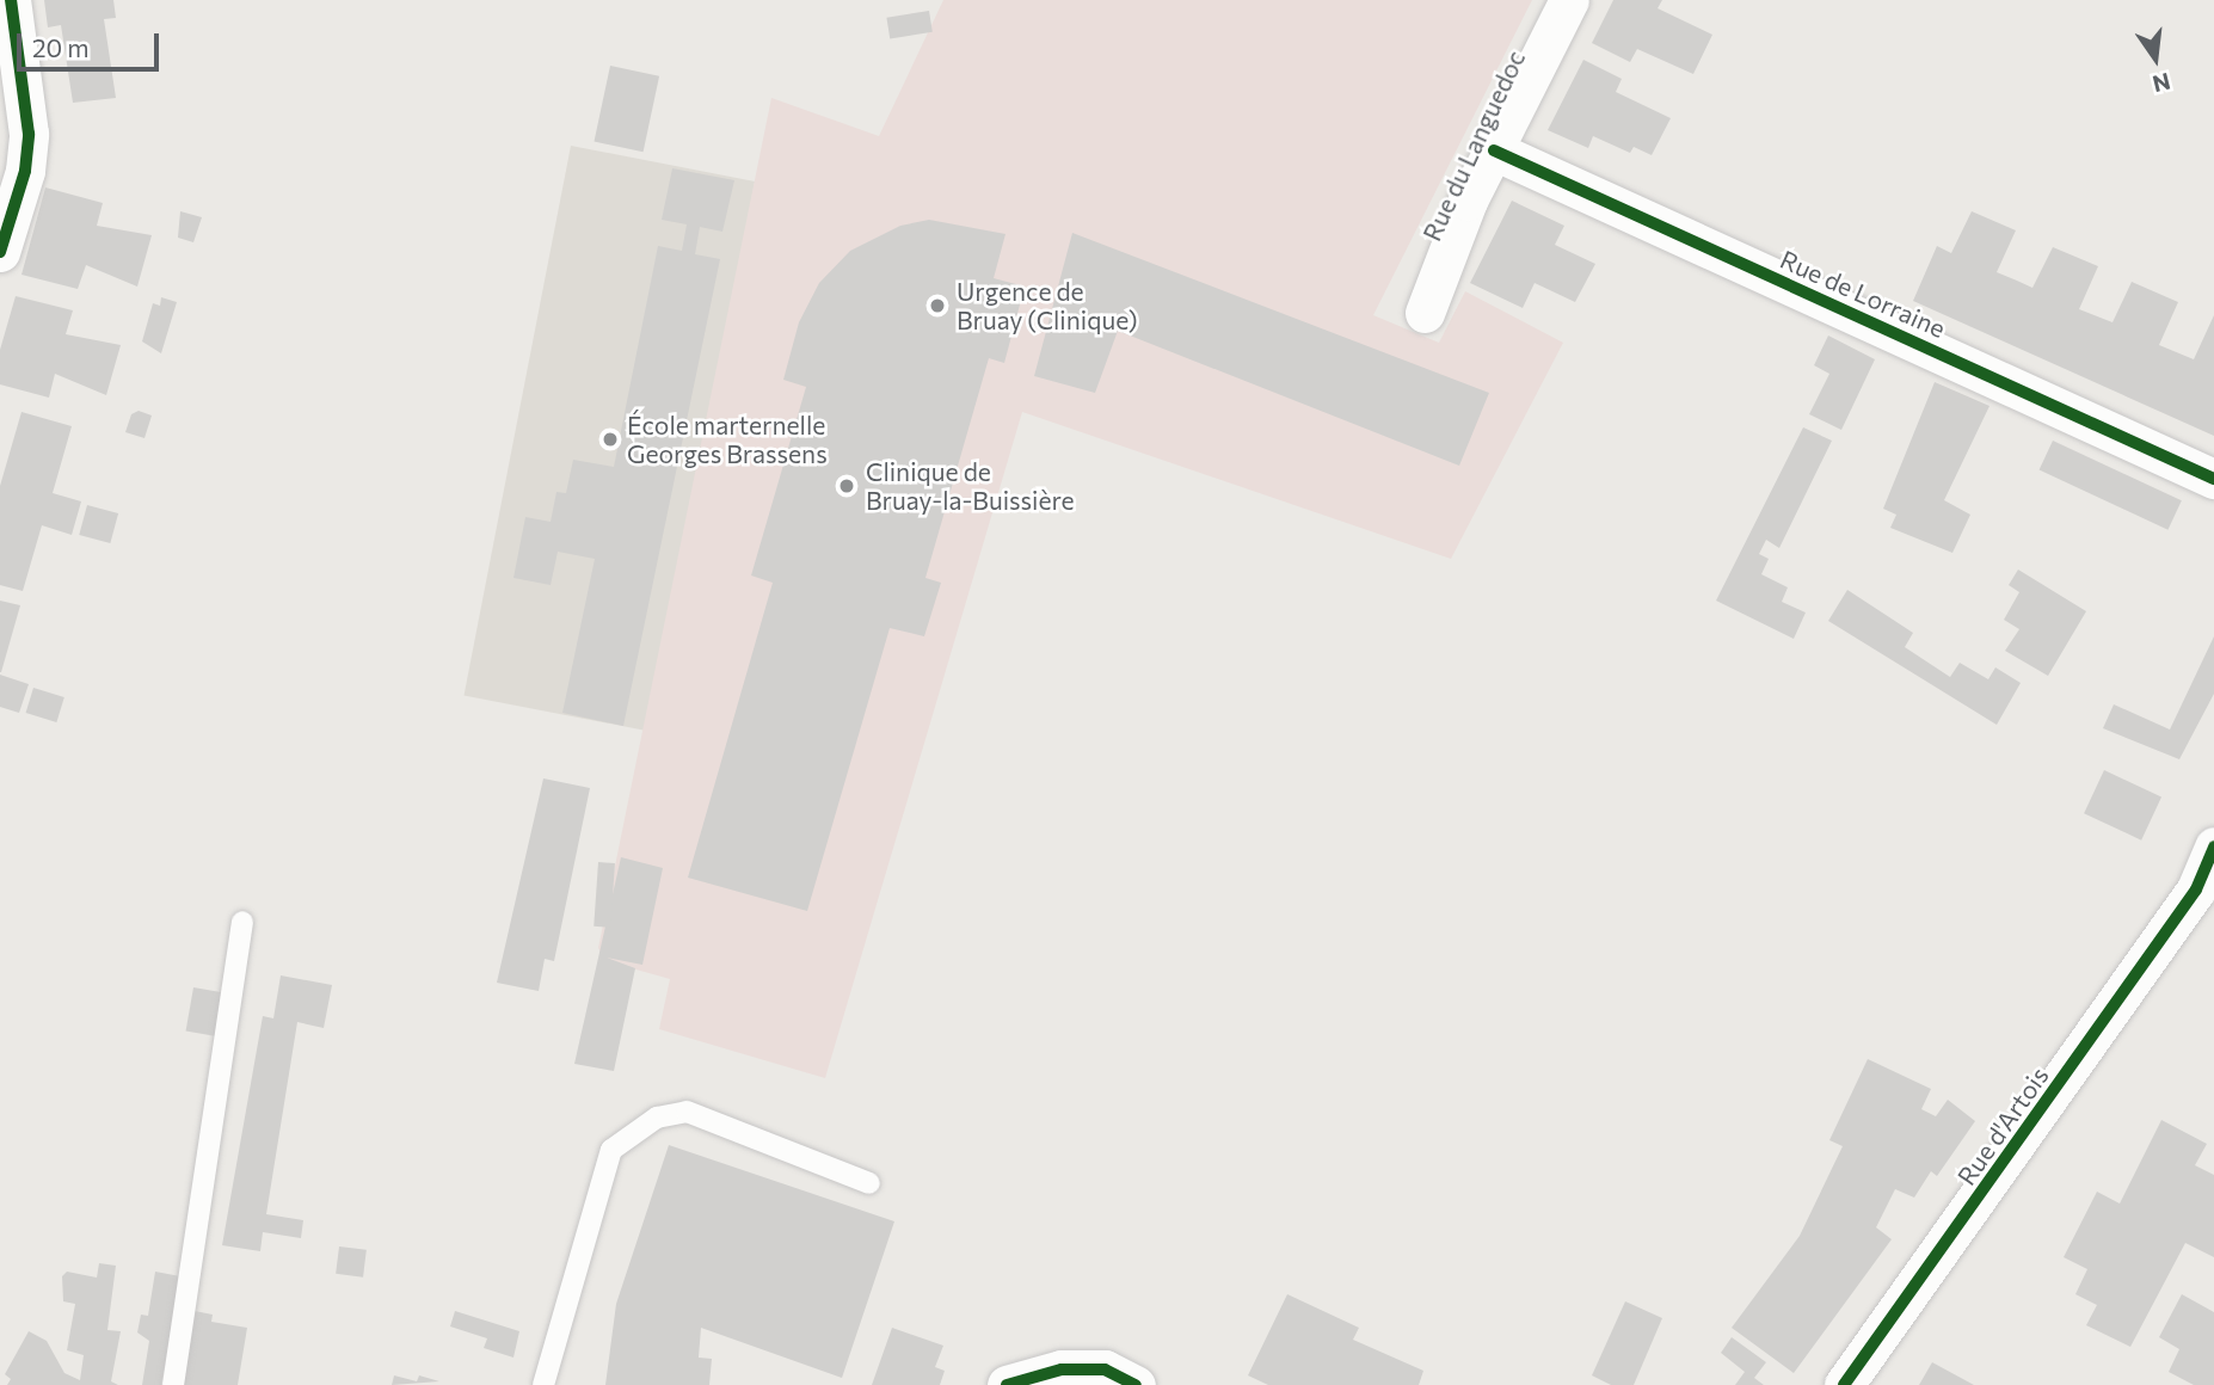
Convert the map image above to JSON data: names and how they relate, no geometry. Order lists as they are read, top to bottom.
{
  "streets": {
    "street": ["Rue du Languedoc", "Rue de Lorraine", "Rue d'Artois"]
  },
  "crossings": [
    ["Rue du Languedoc", "Rue de Lorraine"]
  ],
  "places": ["Urgence de Bruay (Clinique)", "École marternelle Georges Brassens", "Clinique de Bruay-la-Buissière"],
  "scale_bar": "20 m",
  "north": "bottom"
}
